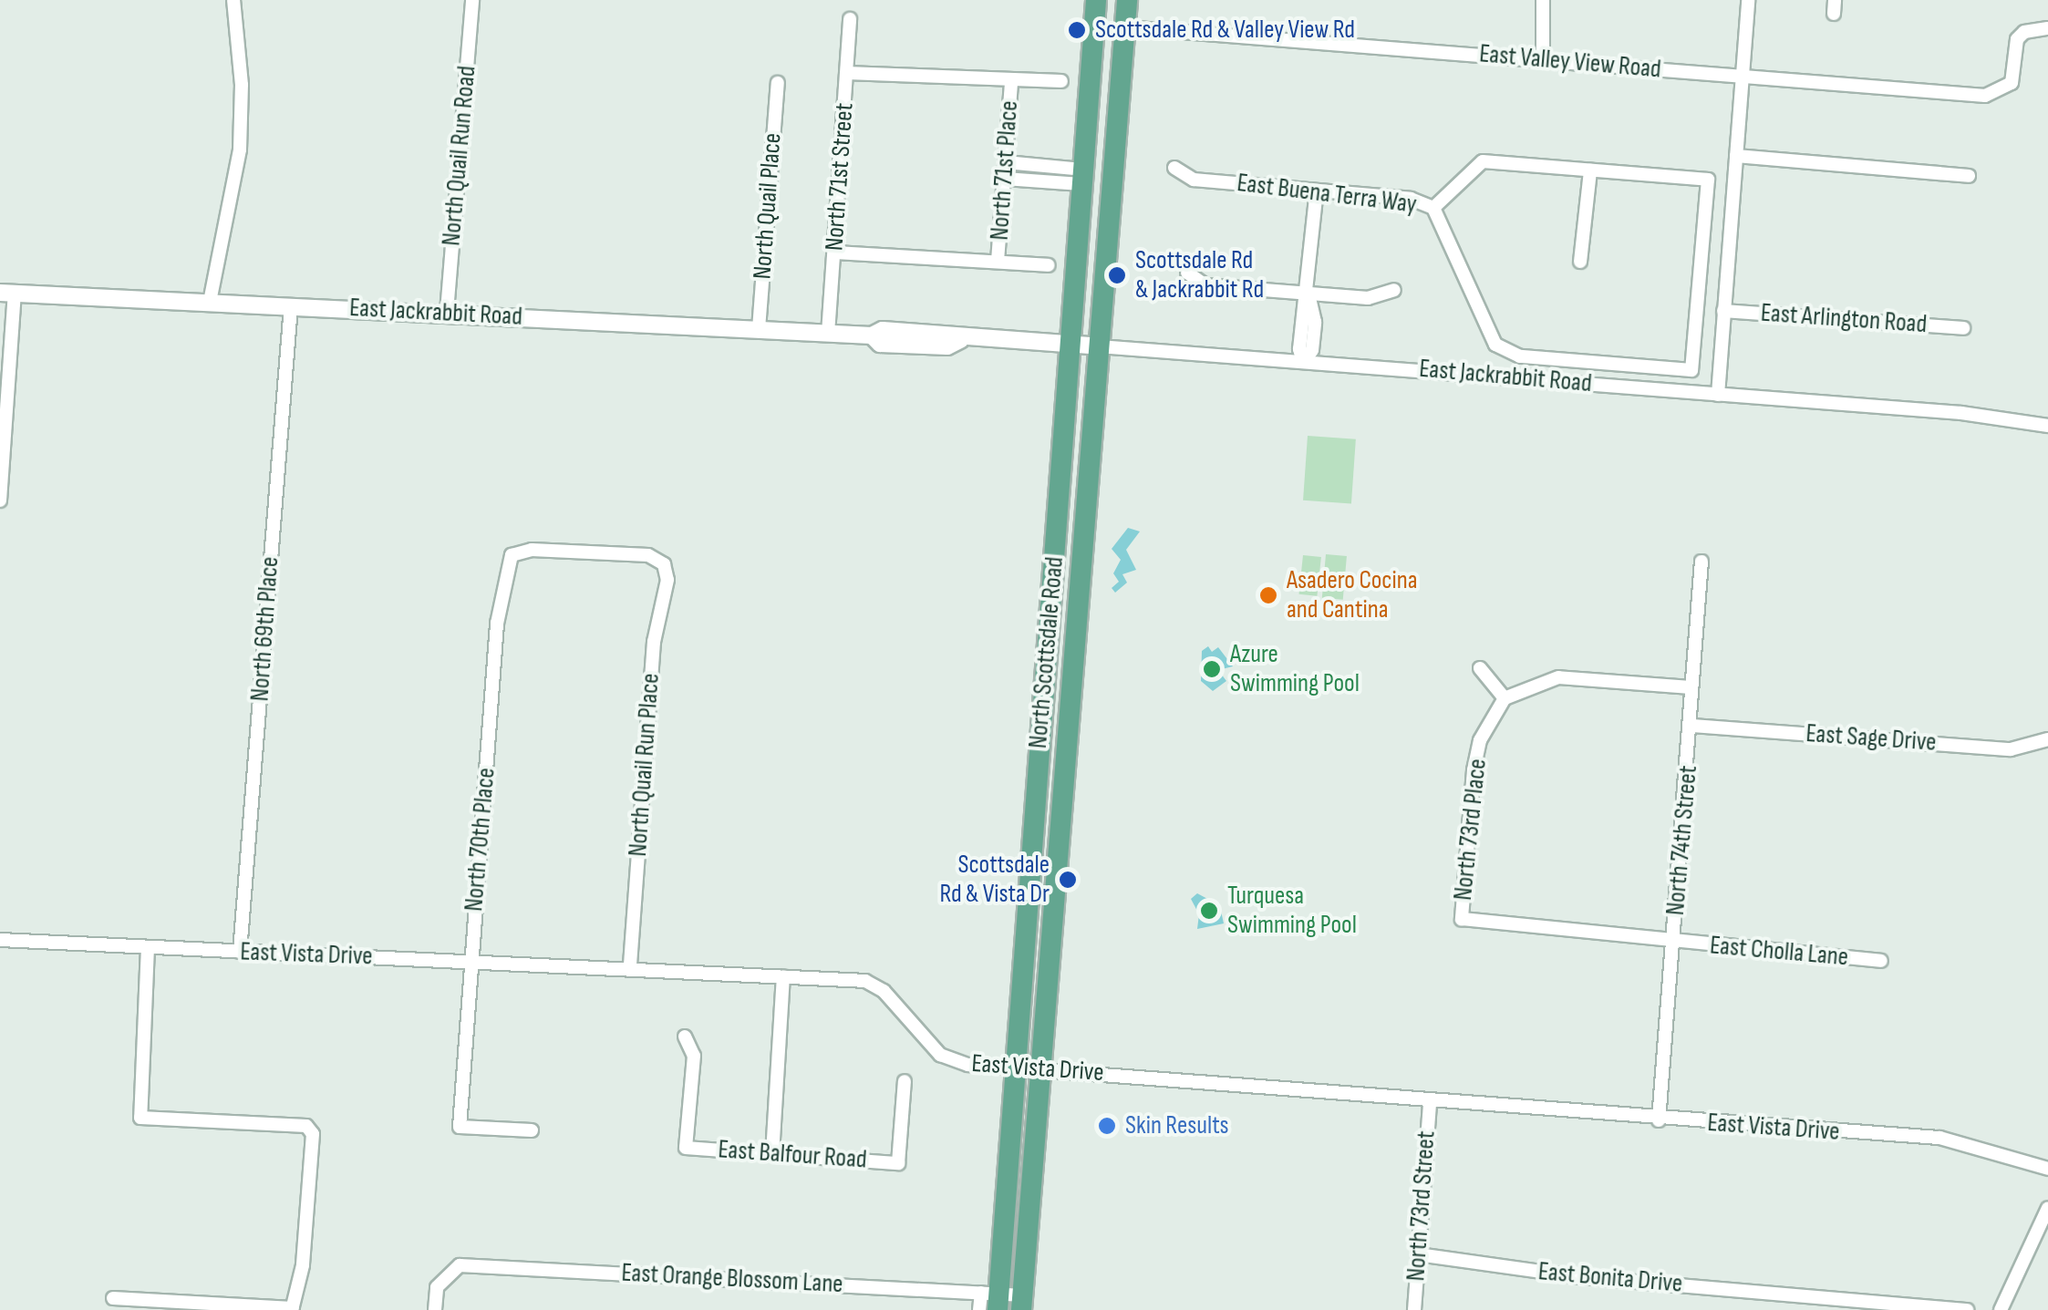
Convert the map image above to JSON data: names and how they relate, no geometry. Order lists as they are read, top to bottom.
{
  "streets": {
    "main road": ["North Scottsdale Road"],
    "street": [
      "East Valley View Road",
      "North Quail Run Road",
      "North 71st Place",
      "North 71st Street",
      "East Buena Terra Way",
      "North Quail Place",
      "East Jackrabbit Road",
      "East Arlington Road",
      "North 69th Place",
      "East Sage Drive",
      "North Quail Run Place",
      "North 73rd Place",
      "North 70th Place",
      "North 74th Street",
      "East Cholla Lane",
      "East Vista Drive",
      "East Balfour Road",
      "North 73rd Street",
      "East Bonita Drive",
      "East Orange Blossom Lane"
    ]
  },
  "crossings": [
    ["East Valley View Road", "North Scottsdale Road"],
    ["North Quail Run Road", "East Jackrabbit Road"],
    ["North 71st Street", "East Jackrabbit Road"],
    ["North Quail Place", "East Jackrabbit Road"],
    ["East Jackrabbit Road", "North 69th Place"],
    ["East Jackrabbit Road", "North Scottsdale Road"],
    ["North 69th Place", "East Vista Drive"],
    ["North Scottsdale Road", "East Vista Drive"],
    ["North Scottsdale Road", "East Orange Blossom Lane"],
    ["East Sage Drive", "North 74th Street"],
    ["North Quail Run Place", "North 70th Place"],
    ["North Quail Run Place", "East Vista Drive"],
    ["North 73rd Place", "East Cholla Lane"],
    ["North 70th Place", "East Vista Drive"],
    ["North 74th Street", "East Cholla Lane"],
    ["North 74th Street", "East Vista Drive"],
    ["East Vista Drive", "North 73rd Street"],
    ["North 73rd Street", "East Bonita Drive"]
  ],
  "places": [
    "Scottsdale Rd & Valley View Rd",
    "Scottsdale Rd & Jackrabbit Rd",
    "Asadero Cocina and Cantina",
    "Azure Swimming Pool",
    "Scottsdale Rd & Vista Dr",
    "Turquesa Swimming Pool",
    "Skin Results"
  ]
}
